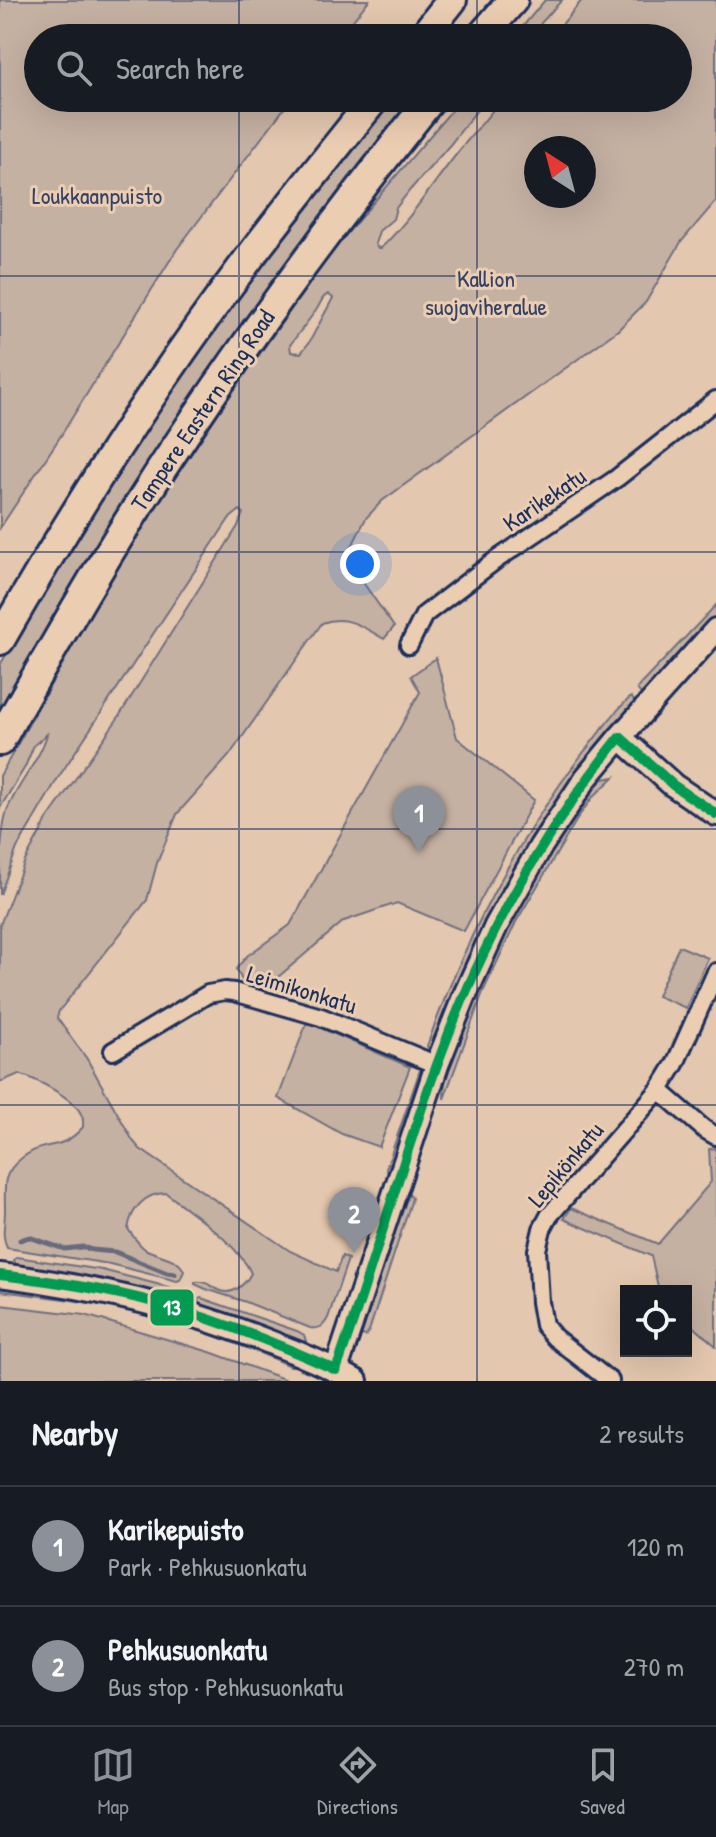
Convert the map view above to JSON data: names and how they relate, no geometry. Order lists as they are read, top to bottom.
{
  "streets": {
    "highway": ["Tampere Eastern Ring Road"],
    "street": ["Karikekatu", "Leimikonkatu", "Lepikönkatu"]
  },
  "parks": ["Loukkaanpuisto", "Kallion suojaviheralue"],
  "lines": ["transit line 13"],
  "north": "top left",
  "page": {
    "search": "Search here",
    "pins": ["1", "2"],
    "heading": ["Nearby", "2 results"],
    "list": [
      {
        "mark": "1",
        "name": "Karikepuisto",
        "note": "Park · Pehkusuonkatu",
        "value": "120 m"
      },
      {
        "mark": "2",
        "name": "Pehkusuonkatu",
        "note": "Bus stop · Pehkusuonkatu",
        "value": "270 m"
      }
    ],
    "nav": ["Map", "Directions", "Saved"]
  }
}
